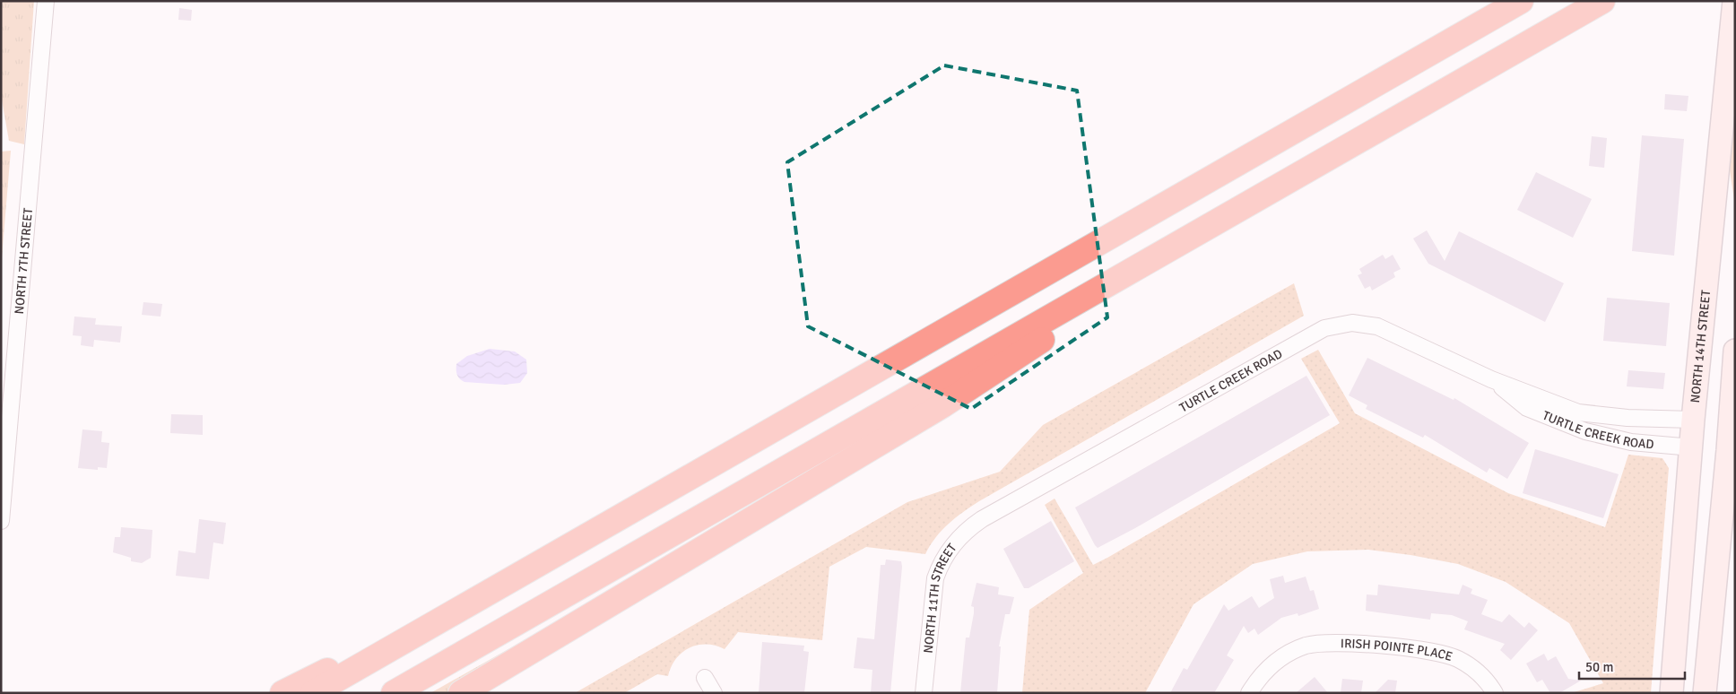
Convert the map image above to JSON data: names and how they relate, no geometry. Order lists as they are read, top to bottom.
{
  "streets": {
    "main road": ["NORTH 14TH STREET"],
    "street": [
      "NORTH 7TH STREET",
      "TURTLE CREEK ROAD",
      "NORTH 11TH STREET",
      "IRISH POINTE PLACE"
    ]
  },
  "crossings": [
    ["NORTH 14TH STREET", "TURTLE CREEK ROAD"],
    ["TURTLE CREEK ROAD", "NORTH 11TH STREET"]
  ],
  "scale_bar": "50 m"
}
